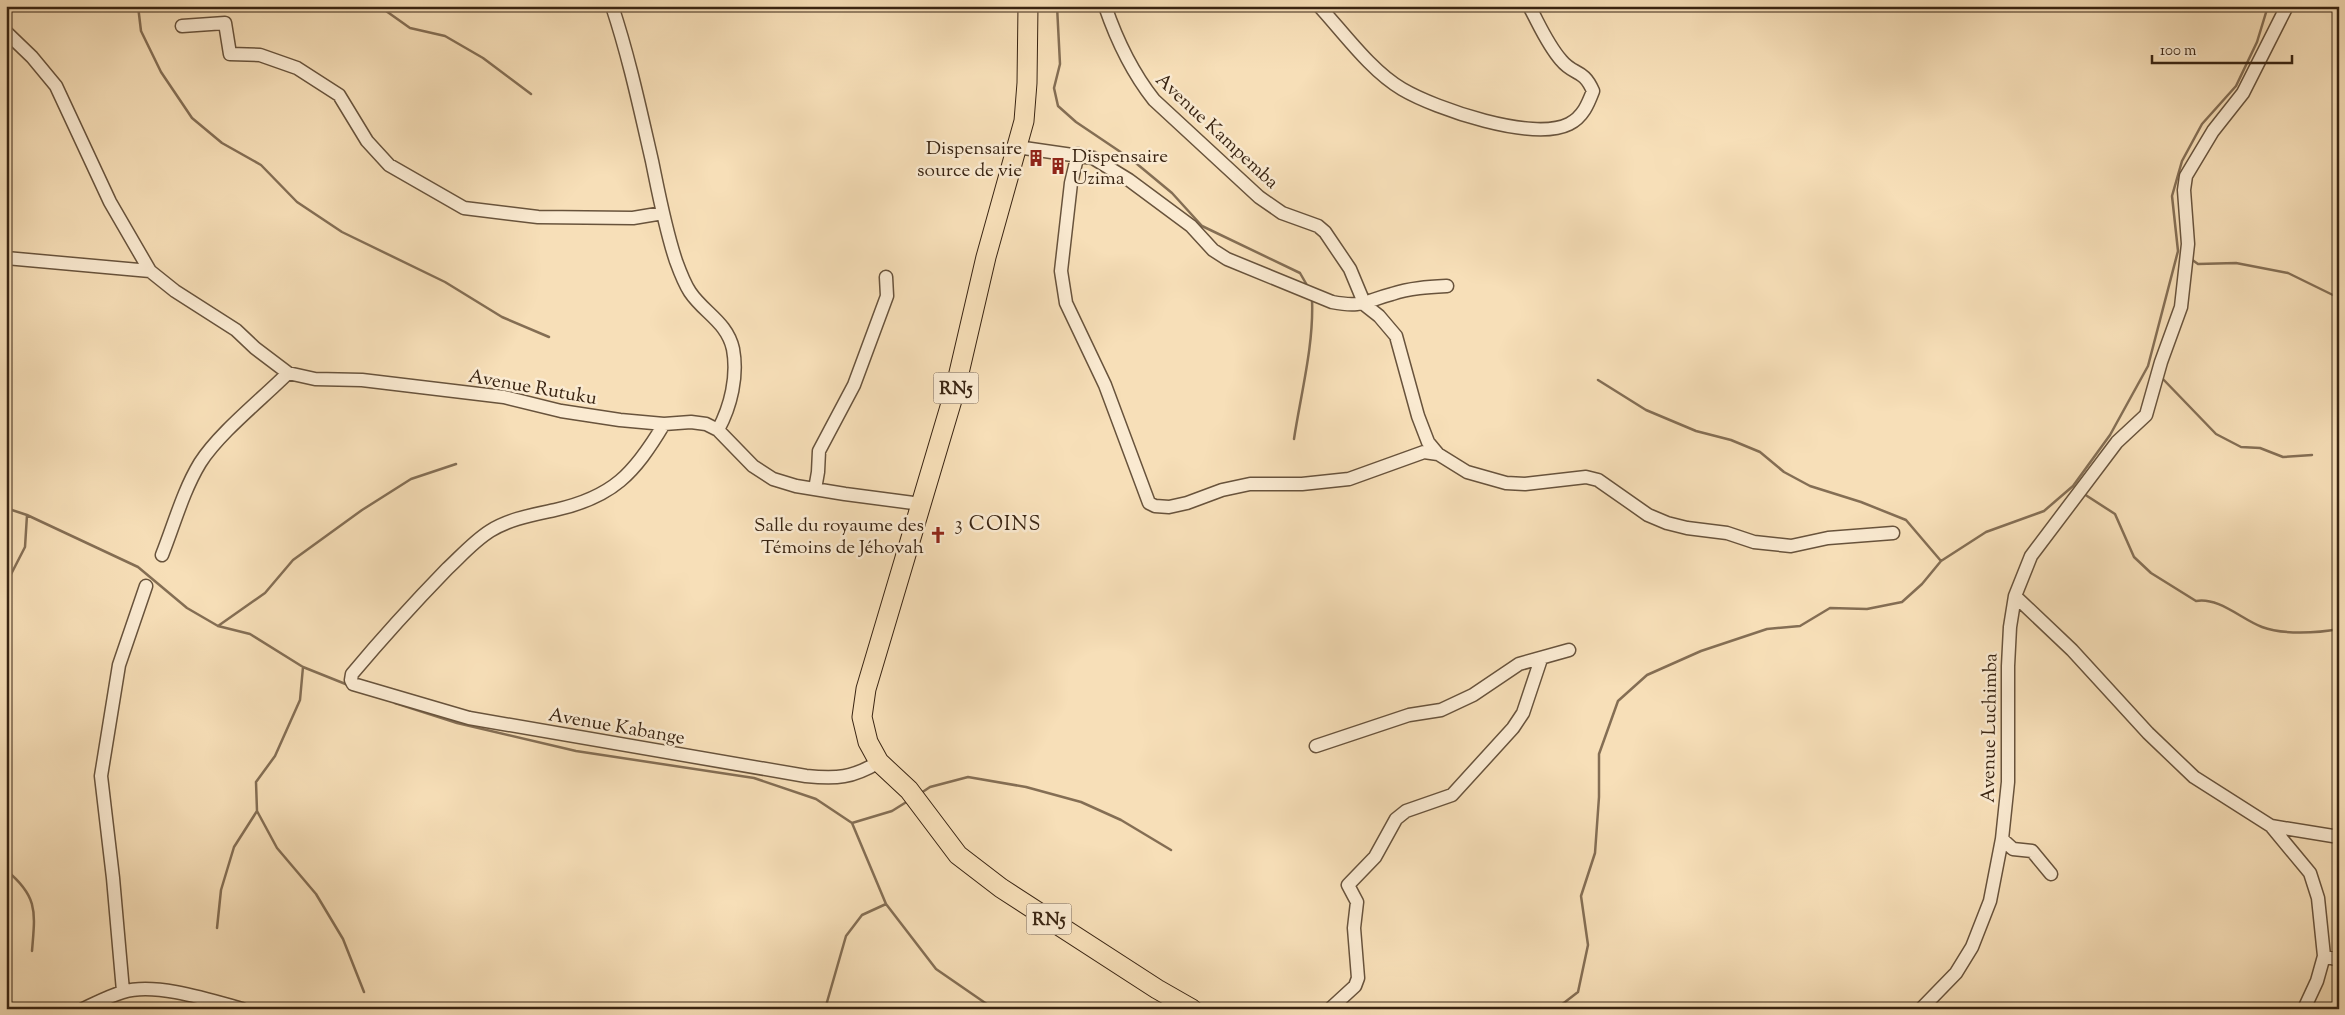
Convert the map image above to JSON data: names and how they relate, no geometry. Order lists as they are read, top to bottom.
{
  "streets": {
    "highway": ["RN5"],
    "street": [
      "Avenue Kampemba",
      "Avenue Rutuku",
      "Avenue Kabange",
      "Avenue Luchimba"
    ]
  },
  "crossings": [
    ["Avenue Rutuku", "RN5"],
    ["Avenue Rutuku", "Avenue Kabange"],
    ["RN5", "Avenue Kabange"]
  ],
  "districts": ["3 COINS"],
  "places": {
    "building": ["Dispensaire source de vie", "Dispensaire Uzima"],
    "church": ["Salle du royaume des Témoins de Jéhovah"]
  },
  "scale_bar": "100 m"
}
